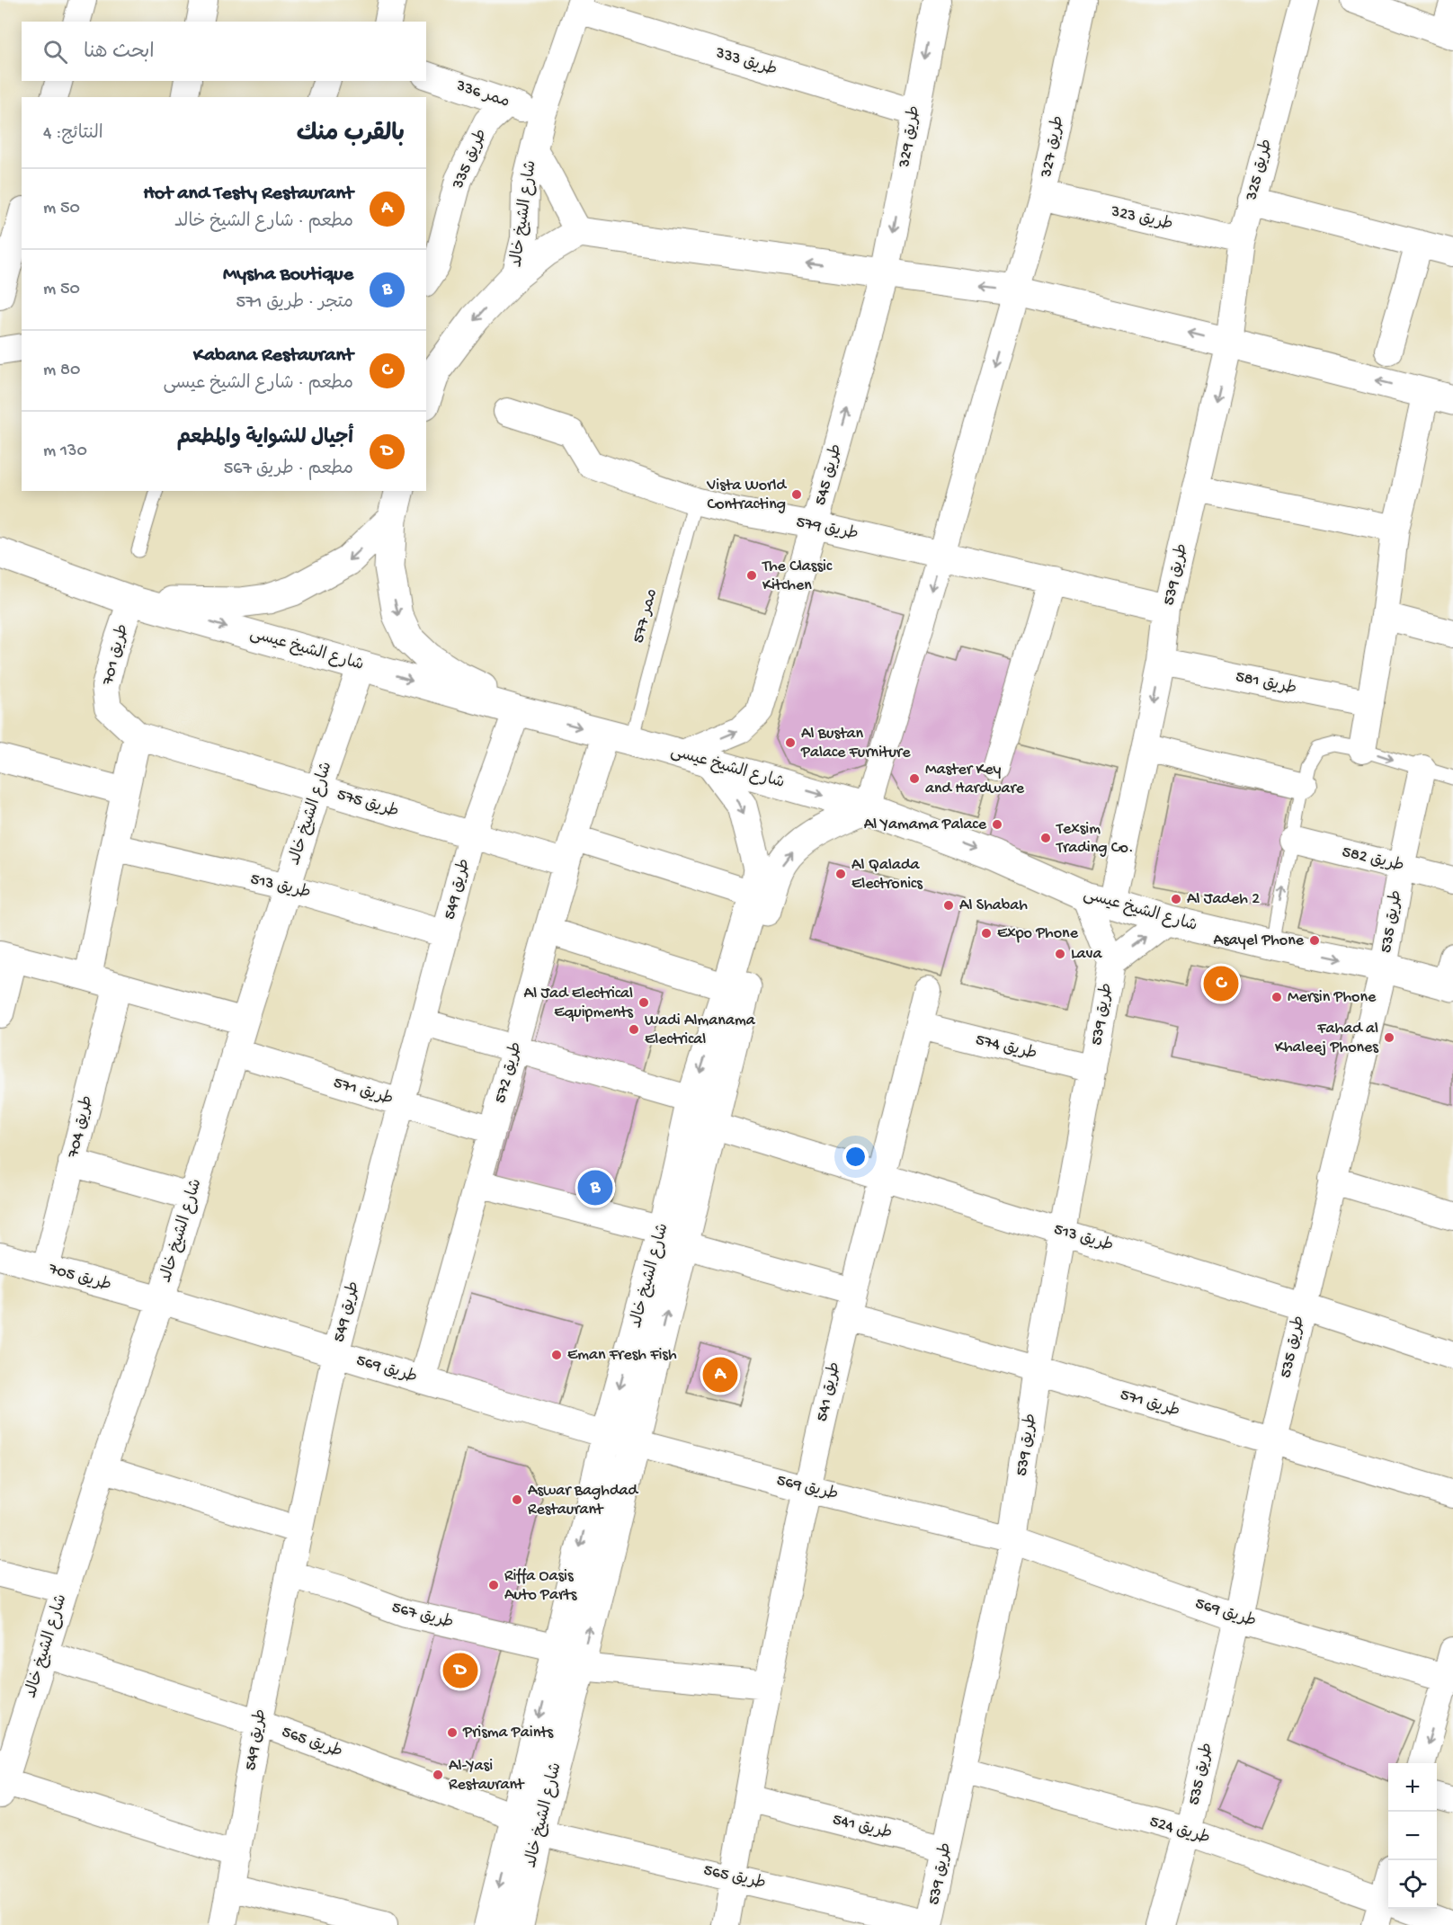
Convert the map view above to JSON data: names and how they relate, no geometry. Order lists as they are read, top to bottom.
{
  "streets": {
    "street": [
      "طريق 333",
      "ممر 336",
      "طريق 329",
      "طريق 327",
      "طريق 335",
      "طريق 325",
      "شارع الشيخ خالد",
      "طريق 323",
      "طريق 545",
      "طريق 579",
      "طريق 539",
      "شارع الشيخ عيسى",
      "طريق 701",
      "طريق 581",
      "طريق 575",
      "طريق 582",
      "طريق 513",
      "طريق 549",
      "طريق 535",
      "طريق 574",
      "طريق 572",
      "طريق 571",
      "طريق 704",
      "طريق 705",
      "طريق 569",
      "طريق 541",
      "طريق 567",
      "طريق 565",
      "طريق 524"
    ],
    "lane": ["ممر 577"]
  },
  "crossings": [
    ["طريق 333", "طريق 329"],
    ["طريق 333", "شارع الشيخ خالد"],
    ["ممر 336", "طريق 335"],
    ["ممر 336", "شارع الشيخ خالد"],
    ["طريق 329", "طريق 545"],
    ["طريق 327", "شارع الشيخ خالد"],
    ["طريق 327", "طريق 323"],
    ["طريق 327", "طريق 579"],
    ["طريق 327", "شارع الشيخ عيسى"],
    ["طريق 325", "طريق 323"],
    ["طريق 325", "طريق 539"],
    ["شارع الشيخ خالد", "شارع الشيخ عيسى"],
    ["شارع الشيخ خالد", "طريق 575"],
    ["شارع الشيخ خالد", "طريق 513"],
    ["شارع الشيخ خالد", "طريق 571"],
    ["شارع الشيخ خالد", "طريق 705"],
    ["شارع الشيخ خالد", "طريق 569"],
    ["شارع الشيخ خالد", "طريق 567"],
    ["شارع الشيخ خالد", "طريق 565"],
    ["طريق 545", "طريق 579"],
    ["طريق 545", "شارع الشيخ عيسى"],
    ["طريق 579", "طريق 539"],
    ["طريق 579", "ممر 577"],
    ["طريق 539", "شارع الشيخ عيسى"],
    ["طريق 539", "طريق 581"],
    ["طريق 539", "طريق 513"],
    ["طريق 539", "طريق 574"],
    ["طريق 539", "طريق 571"],
    ["طريق 539", "طريق 569"],
    ["طريق 539", "طريق 541"],
    ["طريق 539", "طريق 565"],
    ["طريق 539", "طريق 524"],
    ["ممر 577", "شارع الشيخ عيسى"],
    ["ممر 577", "طريق 572"],
    ["شارع الشيخ عيسى", "طريق 701"],
    ["شارع الشيخ عيسى", "طريق 549"],
    ["شارع الشيخ عيسى", "طريق 535"],
    ["شارع الشيخ عيسى", "طريق 572"],
    ["طريق 701", "طريق 575"],
    ["طريق 575", "طريق 549"],
    ["طريق 575", "طريق 572"],
    ["طريق 582", "طريق 535"],
    ["طريق 513", "طريق 549"],
    ["طريق 513", "طريق 535"],
    ["طريق 513", "طريق 541"],
    ["طريق 549", "طريق 571"],
    ["طريق 549", "طريق 569"],
    ["طريق 549", "طريق 567"],
    ["طريق 549", "طريق 565"],
    ["طريق 535", "طريق 571"],
    ["طريق 535", "طريق 569"],
    ["طريق 535", "طريق 524"],
    ["طريق 574", "طريق 541"],
    ["طريق 572", "طريق 571"],
    ["طريق 572", "طريق 569"],
    ["طريق 571", "طريق 541"],
    ["طريق 704", "طريق 705"],
    ["طريق 705", "طريق 569"],
    ["طريق 569", "طريق 541"],
    ["طريق 541", "طريق 565"]
  ],
  "one_way": ["طريق 329", "شارع الشيخ عيسى"],
  "places": [
    "Vista World Contracting",
    "The Classic Kitchen",
    "Al Bustan Palace Furniture",
    "Master Key and Hardware",
    "Al Yamama Palace",
    "Texsim Trading Co.",
    "Al Qalada Electronics",
    "Al Jadeh 2",
    "Al Shabah",
    "Expo Phone",
    "Asayel Phone",
    "Lava",
    "Mersin Phone",
    "Al Jad Electrical Equipments",
    "Wadi Almanama Electrical",
    "Fahad al Khaleej Phones",
    "Eman Fresh Fish",
    "Aswar Baghdad Restaurant",
    "Riffa Oasis Auto Parts",
    "Prisma Paints",
    "Al-Yasi Restaurant"
  ],
  "page": {
    "search": "ابحث هنا",
    "heading": ["بالقرب منك", "النتائج: 4"],
    "list": [
      {
        "mark": "A",
        "name": "Hot and Testy Restaurant",
        "note": "مطعم · شارع الشيخ خالد",
        "value": "50 m"
      },
      {
        "mark": "B",
        "name": "Mysha Boutique",
        "note": "متجر · طريق 571",
        "value": "50 m"
      },
      {
        "mark": "C",
        "name": "Kabana Restaurant",
        "note": "مطعم · شارع الشيخ عيسى",
        "value": "80 m"
      },
      {
        "mark": "D",
        "name": "أجيال للشواية والمطعم",
        "note": "مطعم · طريق 567",
        "value": "130 m"
      }
    ],
    "pins": [
      "C",
      "B",
      "A",
      "D"
    ],
    "map_buttons": ["+", "−"]
  }
}
